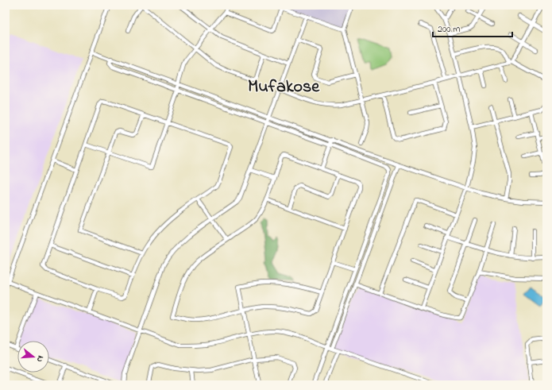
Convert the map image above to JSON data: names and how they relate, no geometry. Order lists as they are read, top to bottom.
{
  "districts": ["Mufakose"],
  "scale_bar": "200 m",
  "north": "right"
}
